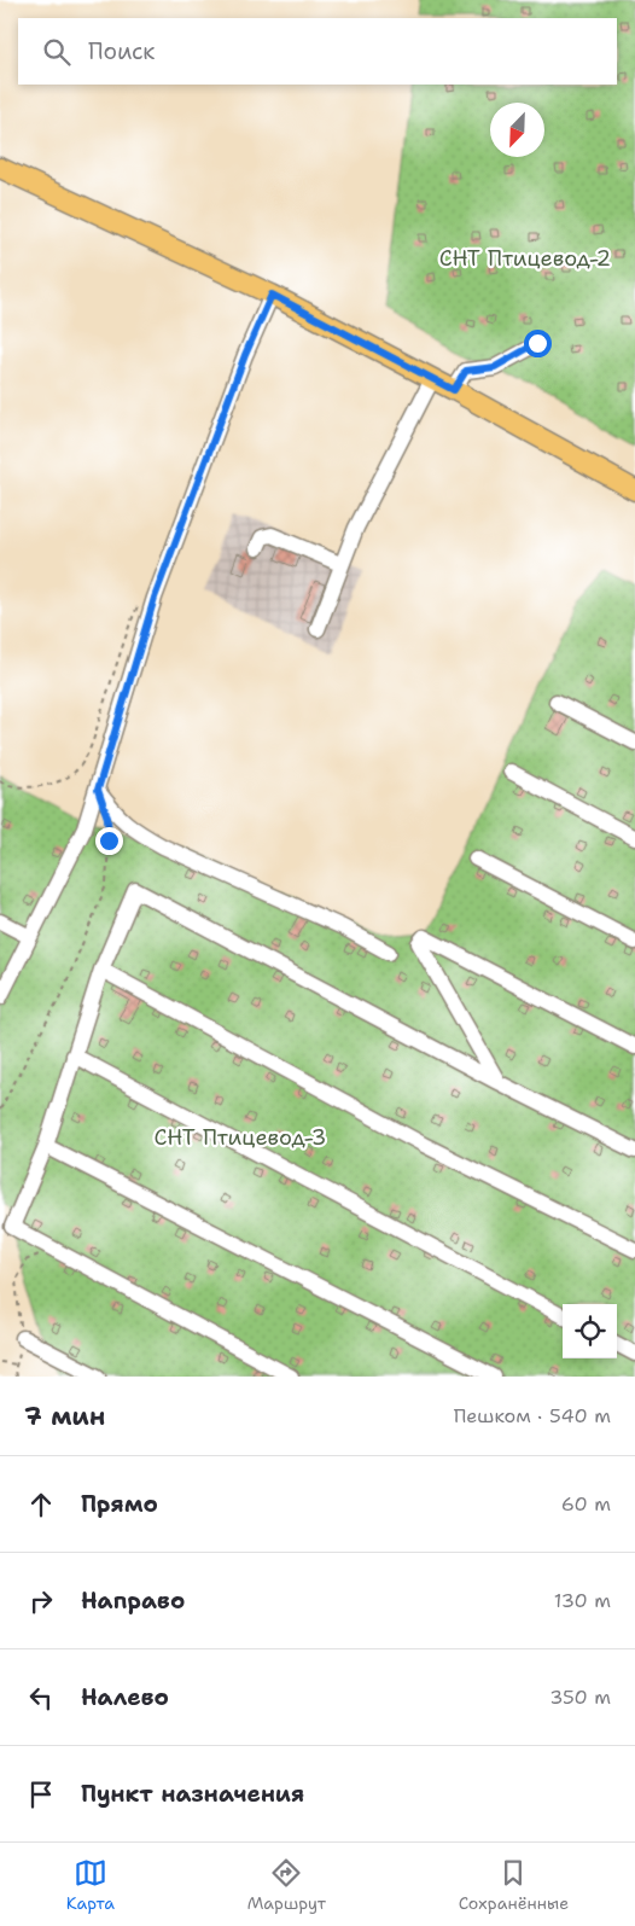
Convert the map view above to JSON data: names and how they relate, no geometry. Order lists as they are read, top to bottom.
{
  "parks": ["СНТ Птицевод-2", "СНТ Птицевод-3"],
  "north": "bottom left",
  "page": {
    "search": "Поиск",
    "heading": ["7 мин", "Пешком · 540 m"],
    "list": [
      ["Прямо", "60 m"],
      ["Направо", "130 m"],
      ["Налево", "350 m"],
      "Пункт назначения"
    ],
    "nav": ["Карта", "Маршрут", "Сохранённые"]
  }
}
